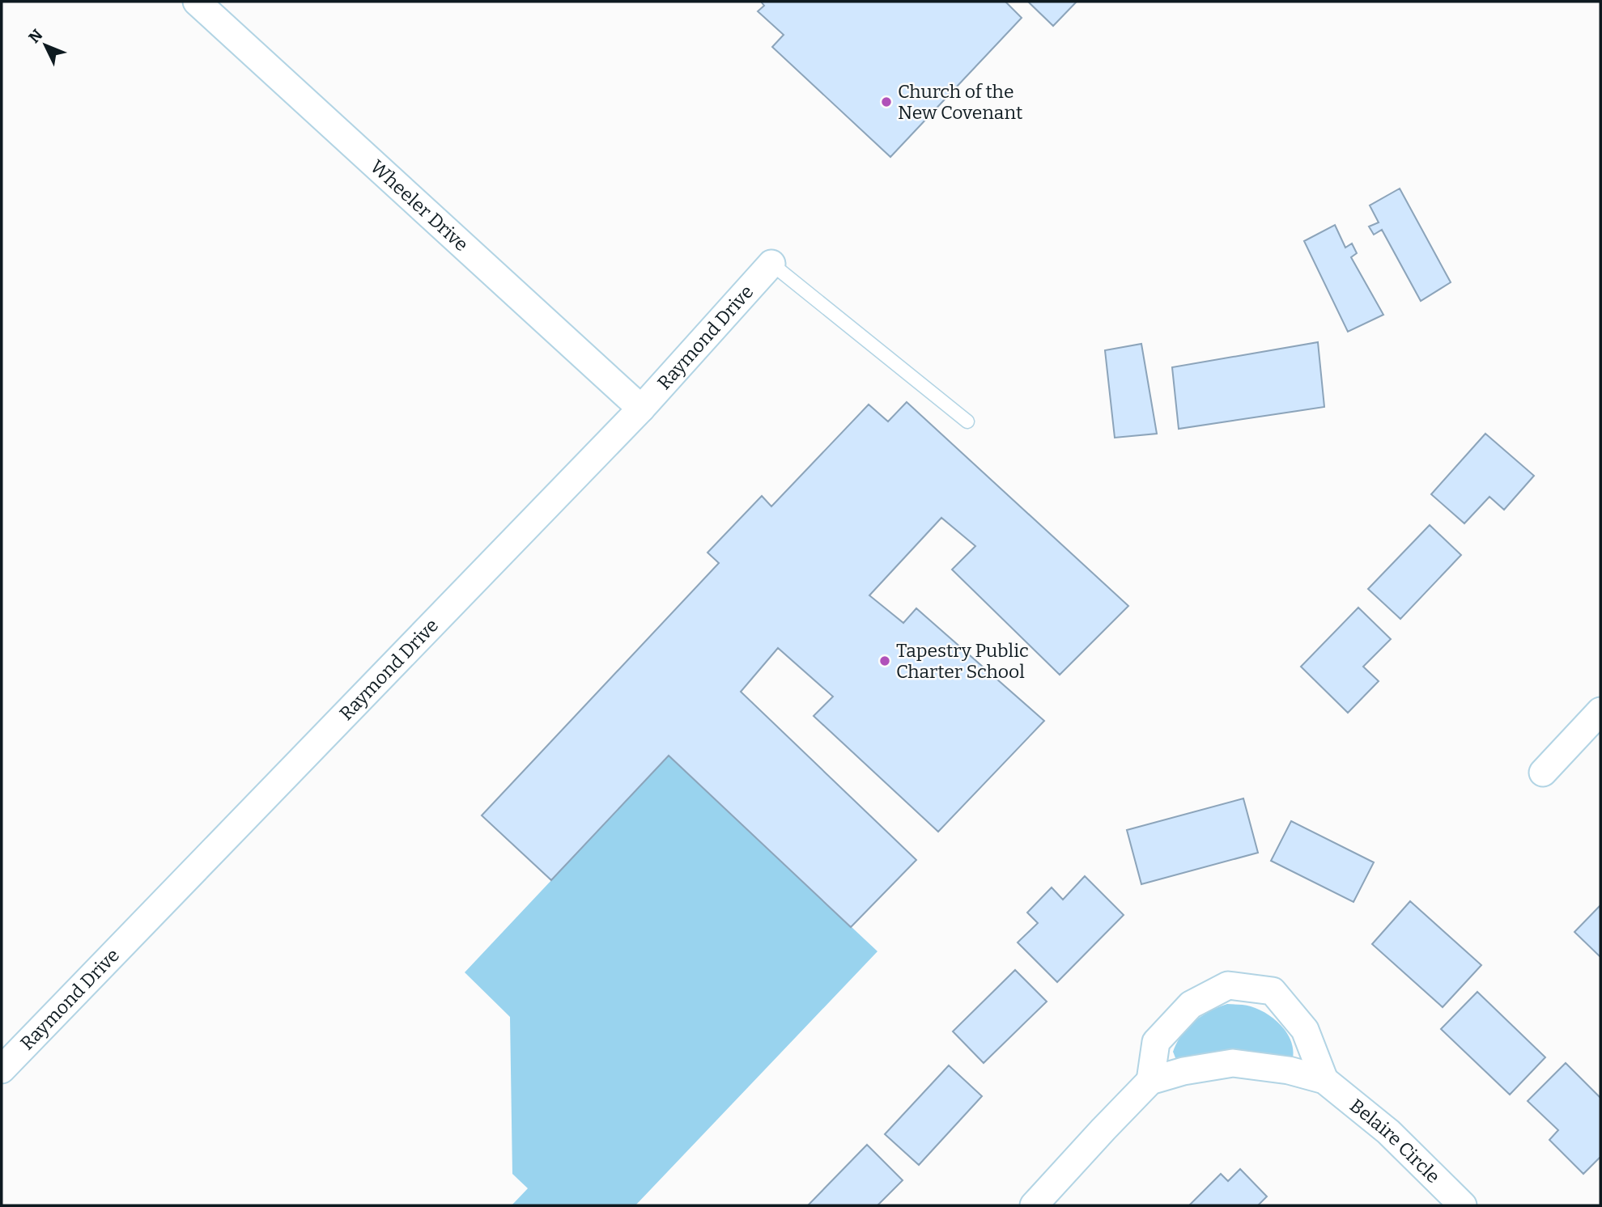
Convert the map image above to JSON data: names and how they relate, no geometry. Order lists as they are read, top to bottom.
{
  "streets": {
    "street": ["Wheeler Drive", "Raymond Drive", "Belaire Circle"]
  },
  "crossings": [
    ["Wheeler Drive", "Raymond Drive"]
  ],
  "places": ["Church of the New Covenant", "Tapestry Public Charter School"],
  "north": "top left"
}
